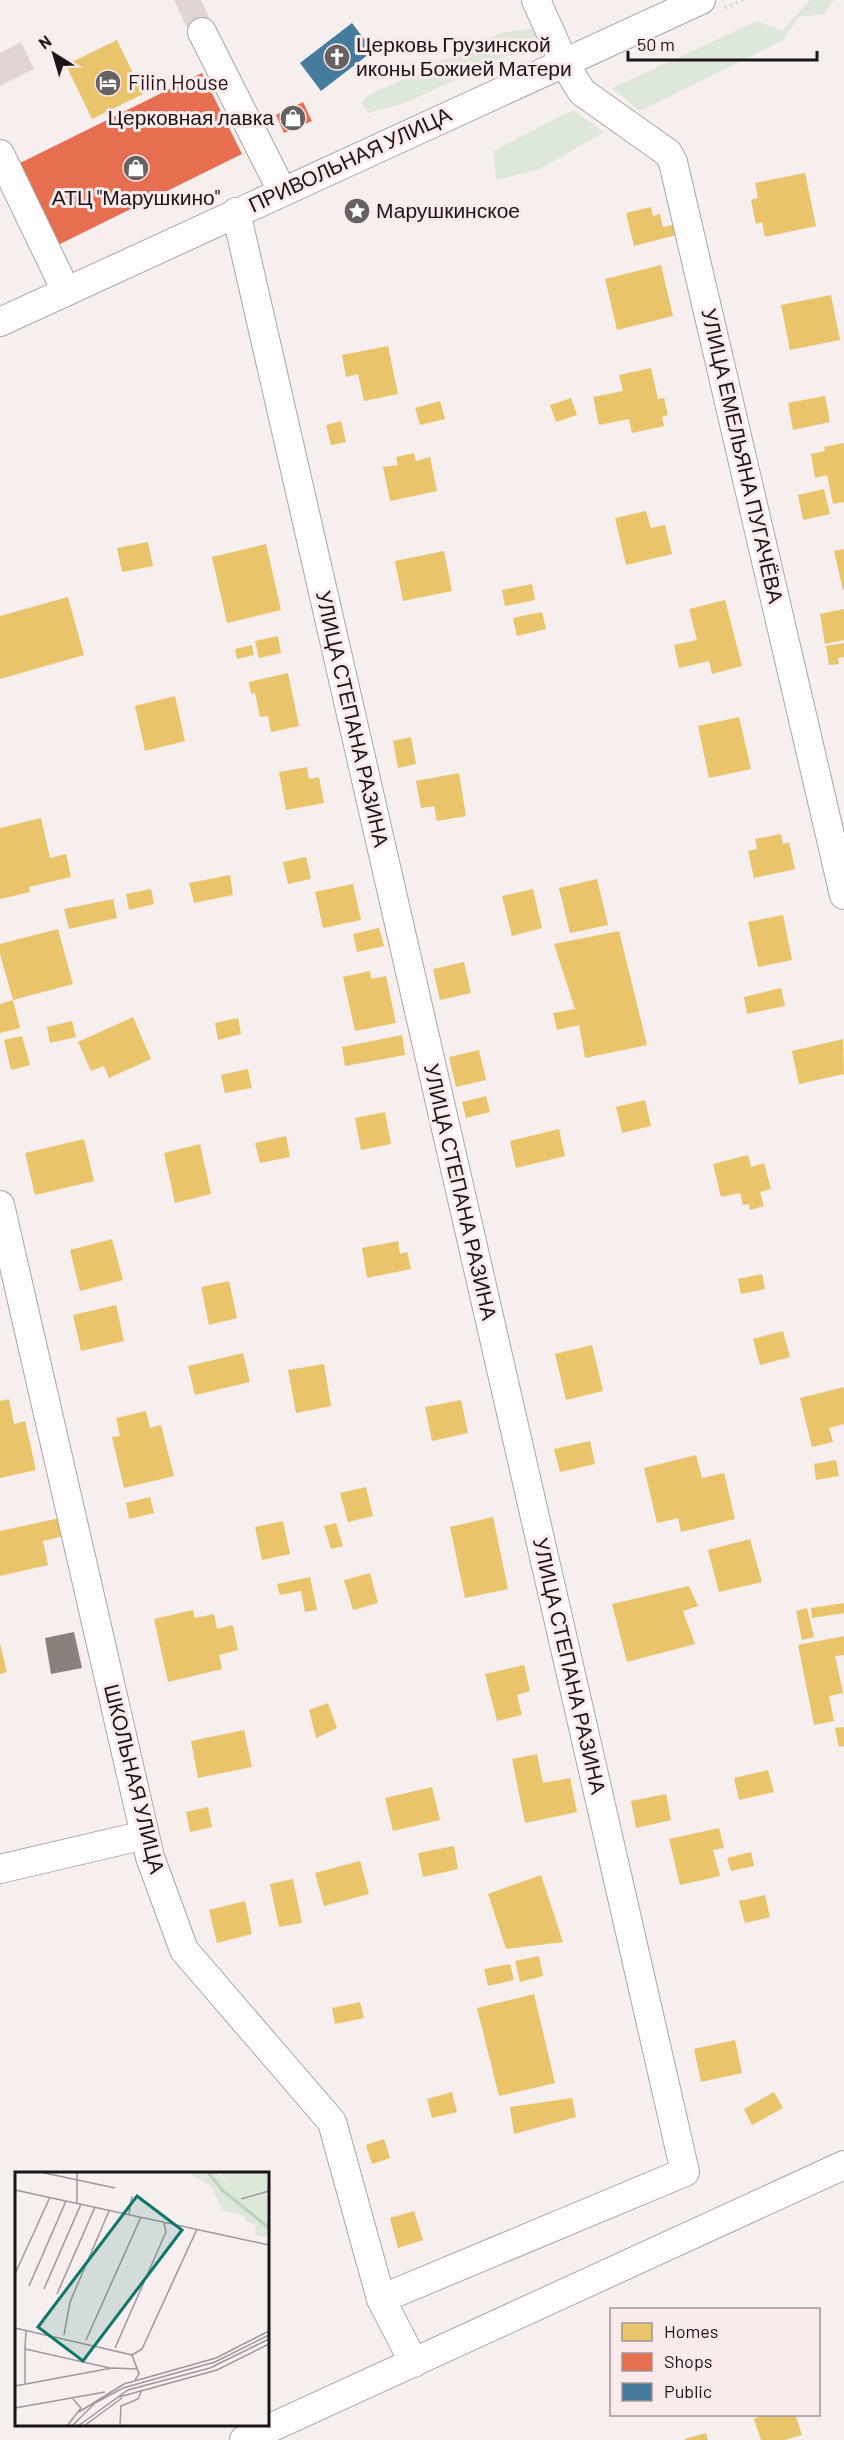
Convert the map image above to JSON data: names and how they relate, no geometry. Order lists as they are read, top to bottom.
{
  "streets": {
    "street": [
      "ПРИВОЛЬНАЯ УЛИЦА",
      "УЛИЦА ЕМЕЛЬЯНА ПУГАЧЁВА",
      "УЛИЦА СТЕПАНА РАЗИНА",
      "ШКОЛЬНАЯ УЛИЦА"
    ]
  },
  "crossings": [
    ["ПРИВОЛЬНАЯ УЛИЦА", "УЛИЦА ЕМЕЛЬЯНА ПУГАЧЁВА"],
    ["ПРИВОЛЬНАЯ УЛИЦА", "УЛИЦА СТЕПАНА РАЗИНА"],
    ["УЛИЦА СТЕПАНА РАЗИНА", "ШКОЛЬНАЯ УЛИЦА"]
  ],
  "places": {
    "church": ["Церковь Грузинской иконы Божией Матери"],
    "hotel": ["Filin House"],
    "shop": ["Церковная лавка", "АТЦ \"Марушкино\""],
    "place": ["Марушкинское"]
  },
  "legend": ["Homes", "Shops", "Public"],
  "scale_bar": "50 m",
  "north": "top left"
}
